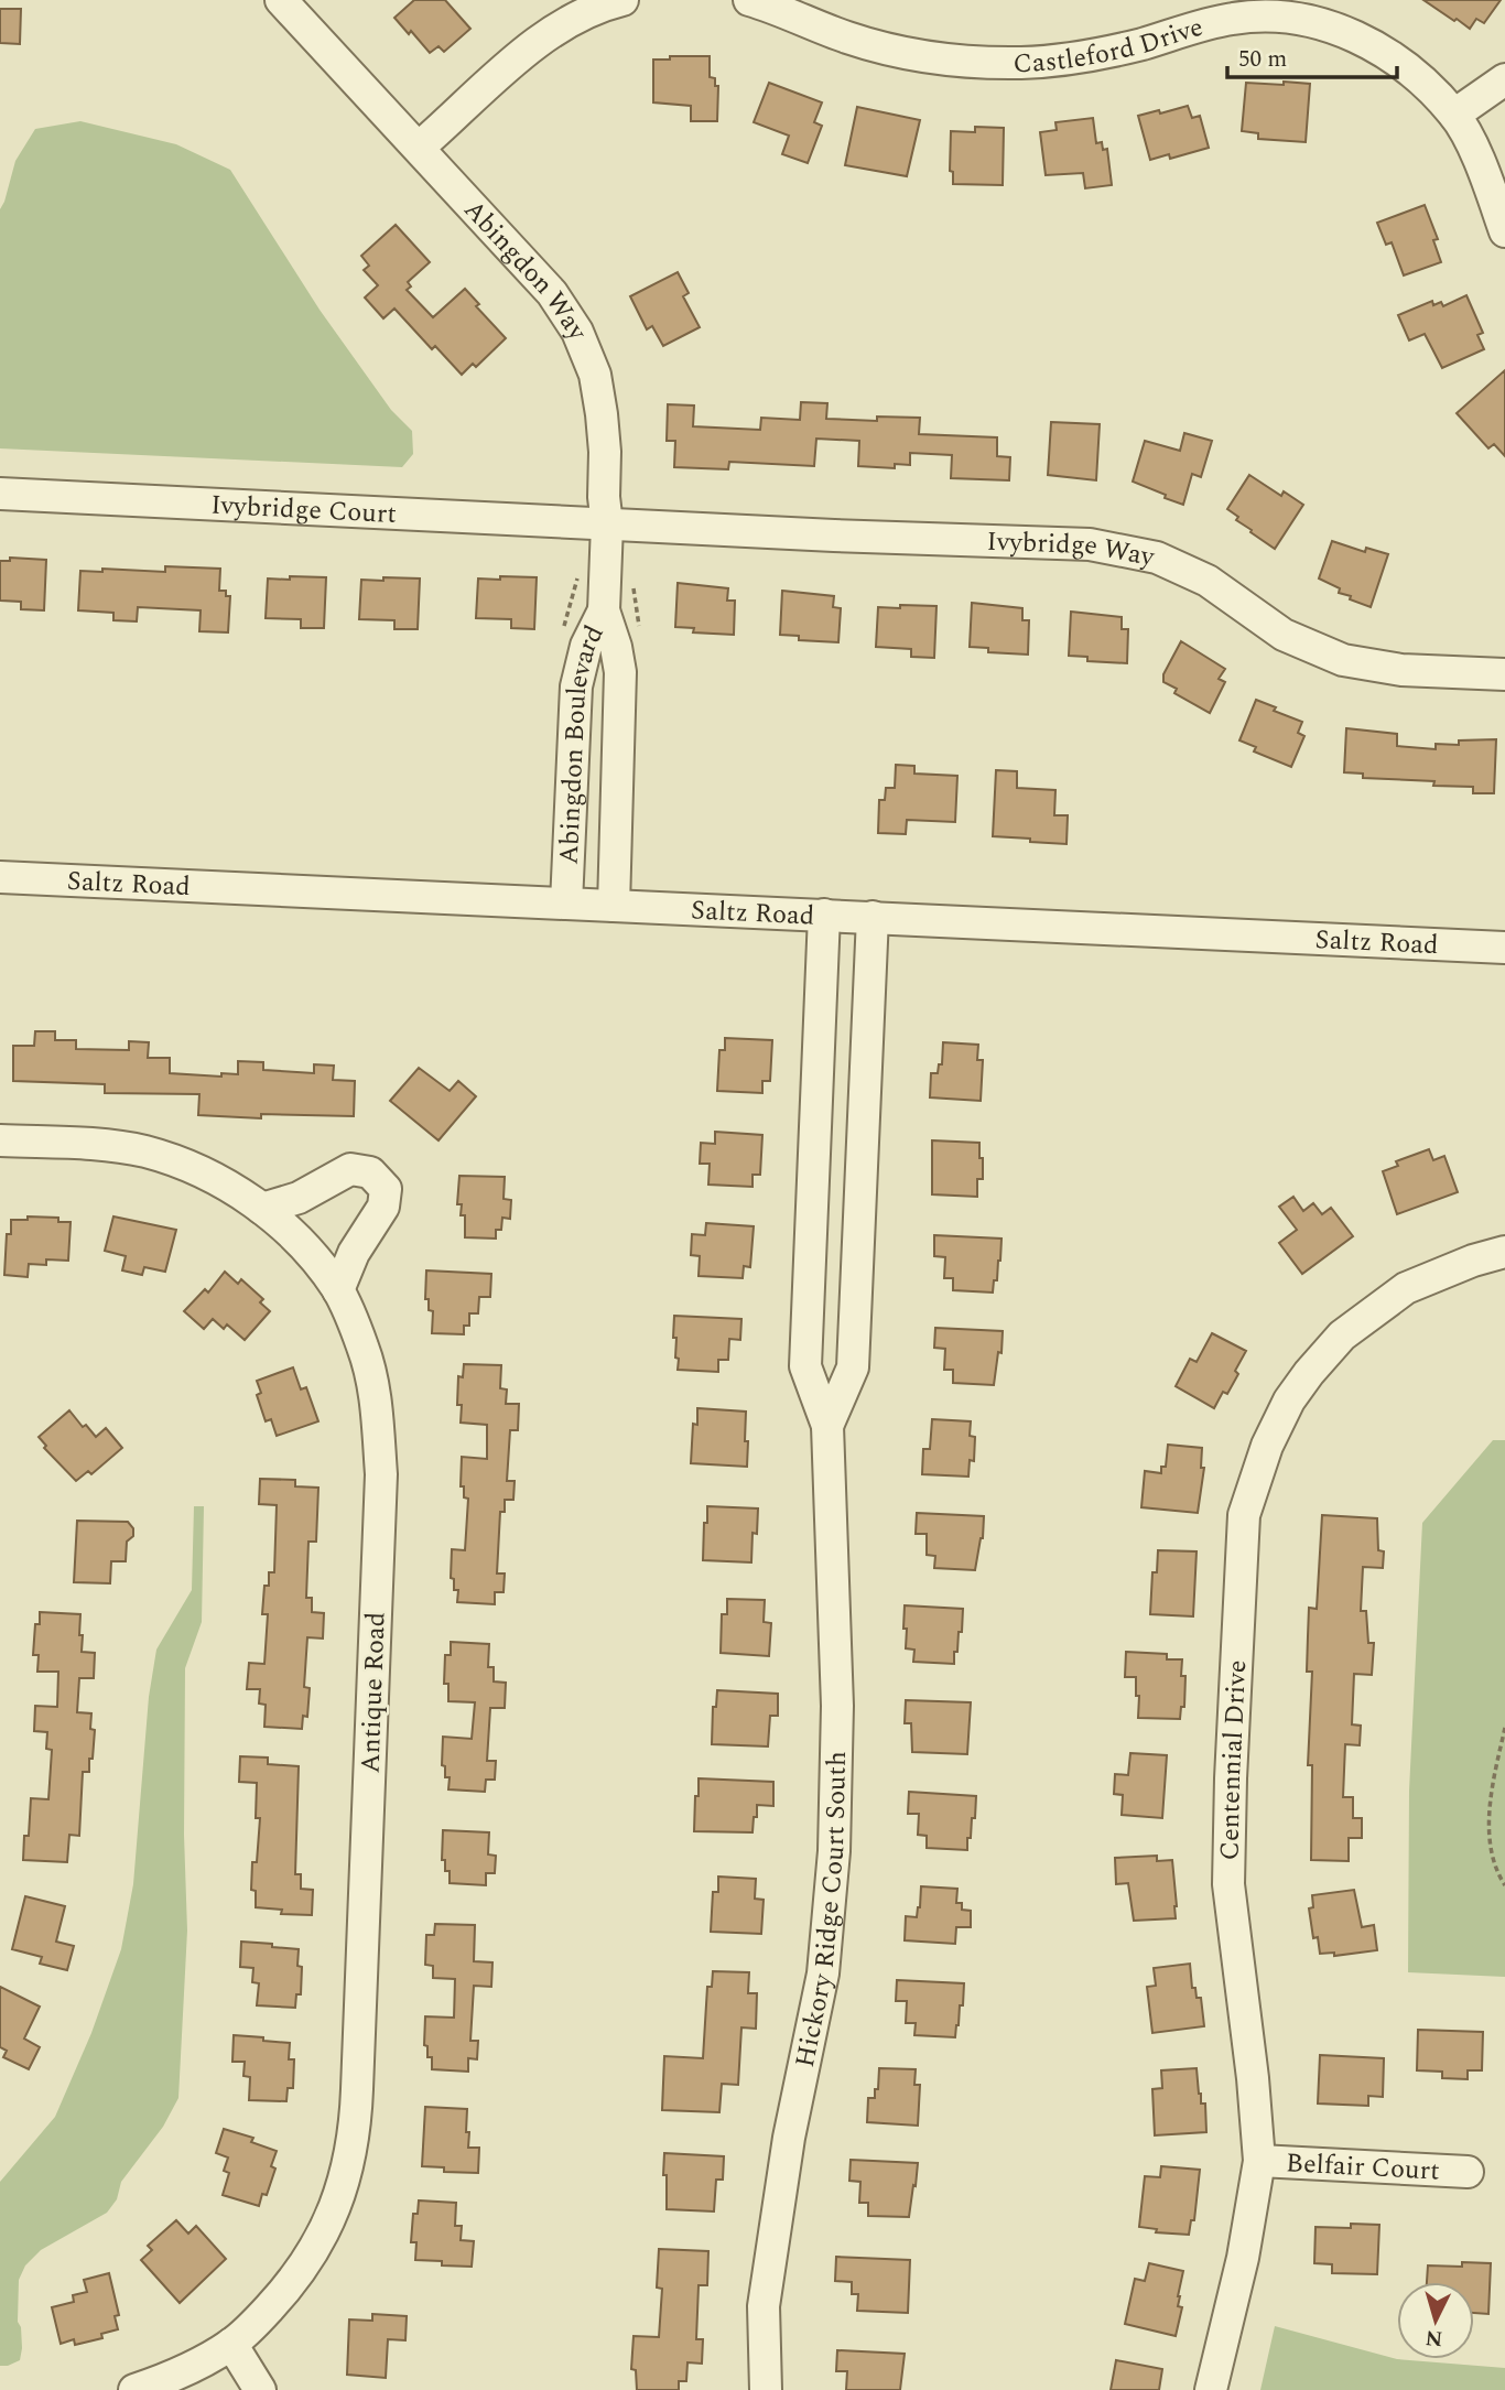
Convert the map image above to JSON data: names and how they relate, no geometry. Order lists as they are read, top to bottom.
{
  "streets": {
    "street": [
      "Castleford Drive",
      "Abingdon Way",
      "Ivybridge Court",
      "Ivybridge Way",
      "Abingdon Boulevard",
      "Saltz Road",
      "Antique Road",
      "Centennial Drive",
      "Hickory Ridge Court South",
      "Belfair Court"
    ]
  },
  "crossings": [
    ["Abingdon Way", "Ivybridge Court"],
    ["Abingdon Way", "Ivybridge Way"],
    ["Abingdon Way", "Abingdon Boulevard"],
    ["Ivybridge Court", "Ivybridge Way"],
    ["Abingdon Boulevard", "Saltz Road"],
    ["Saltz Road", "Hickory Ridge Court South"],
    ["Centennial Drive", "Belfair Court"]
  ],
  "scale_bar": "50 m",
  "north": "bottom"
}
